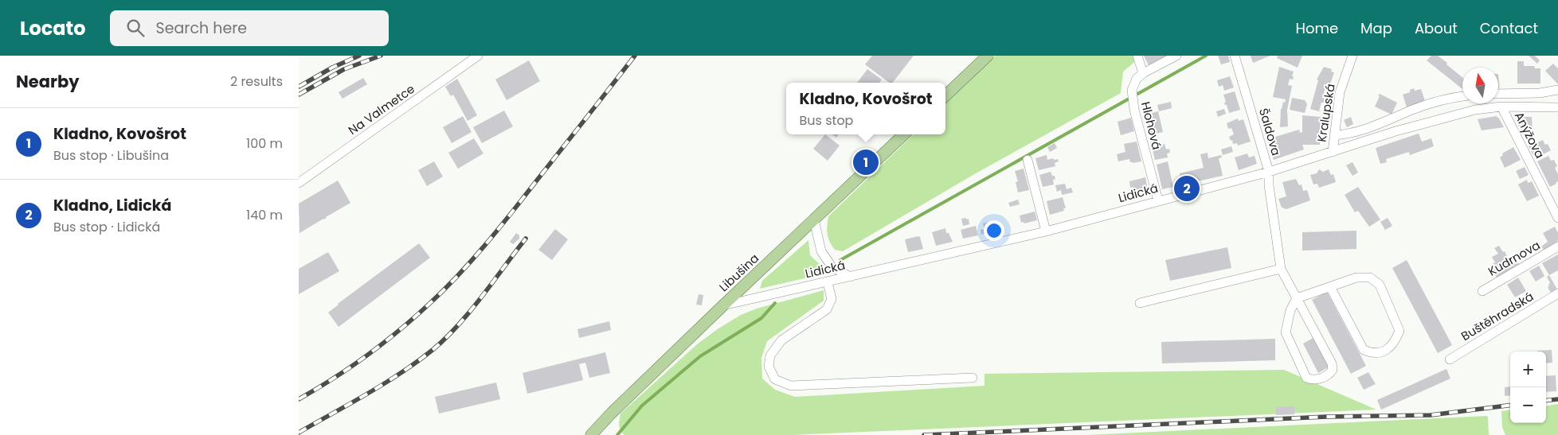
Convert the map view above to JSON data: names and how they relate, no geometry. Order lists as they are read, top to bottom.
{
  "streets": {
    "main road": ["Libušina"],
    "street": [
      "Na Valmetce",
      "Kralupská",
      "Hlohová",
      "Šaldova",
      "Anýžova",
      "Lidická",
      "Kudrnova",
      "Buštěhradská"
    ]
  },
  "crossings": [
    ["Kralupská", "Lidická"],
    ["Hlohová", "Lidická"],
    ["Šaldova", "Lidická"],
    ["Anýžova", "Lidická"],
    ["Lidická", "Libušina"]
  ],
  "north": "top",
  "page": {
    "header": "Locato",
    "search": "Search here",
    "nav": [
      "Home",
      "Map",
      "About",
      "Contact"
    ],
    "heading": ["Nearby", "2 results"],
    "popup": ["Kladno, Kovošrot", "Bus stop"],
    "list": [
      {
        "mark": "1",
        "name": "Kladno, Kovošrot",
        "note": "Bus stop · Libušina",
        "value": "100 m"
      },
      {
        "mark": "2",
        "name": "Kladno, Lidická",
        "note": "Bus stop · Lidická",
        "value": "140 m"
      }
    ],
    "pins": ["1", "2"],
    "map_buttons": ["+", "−"]
  }
}
